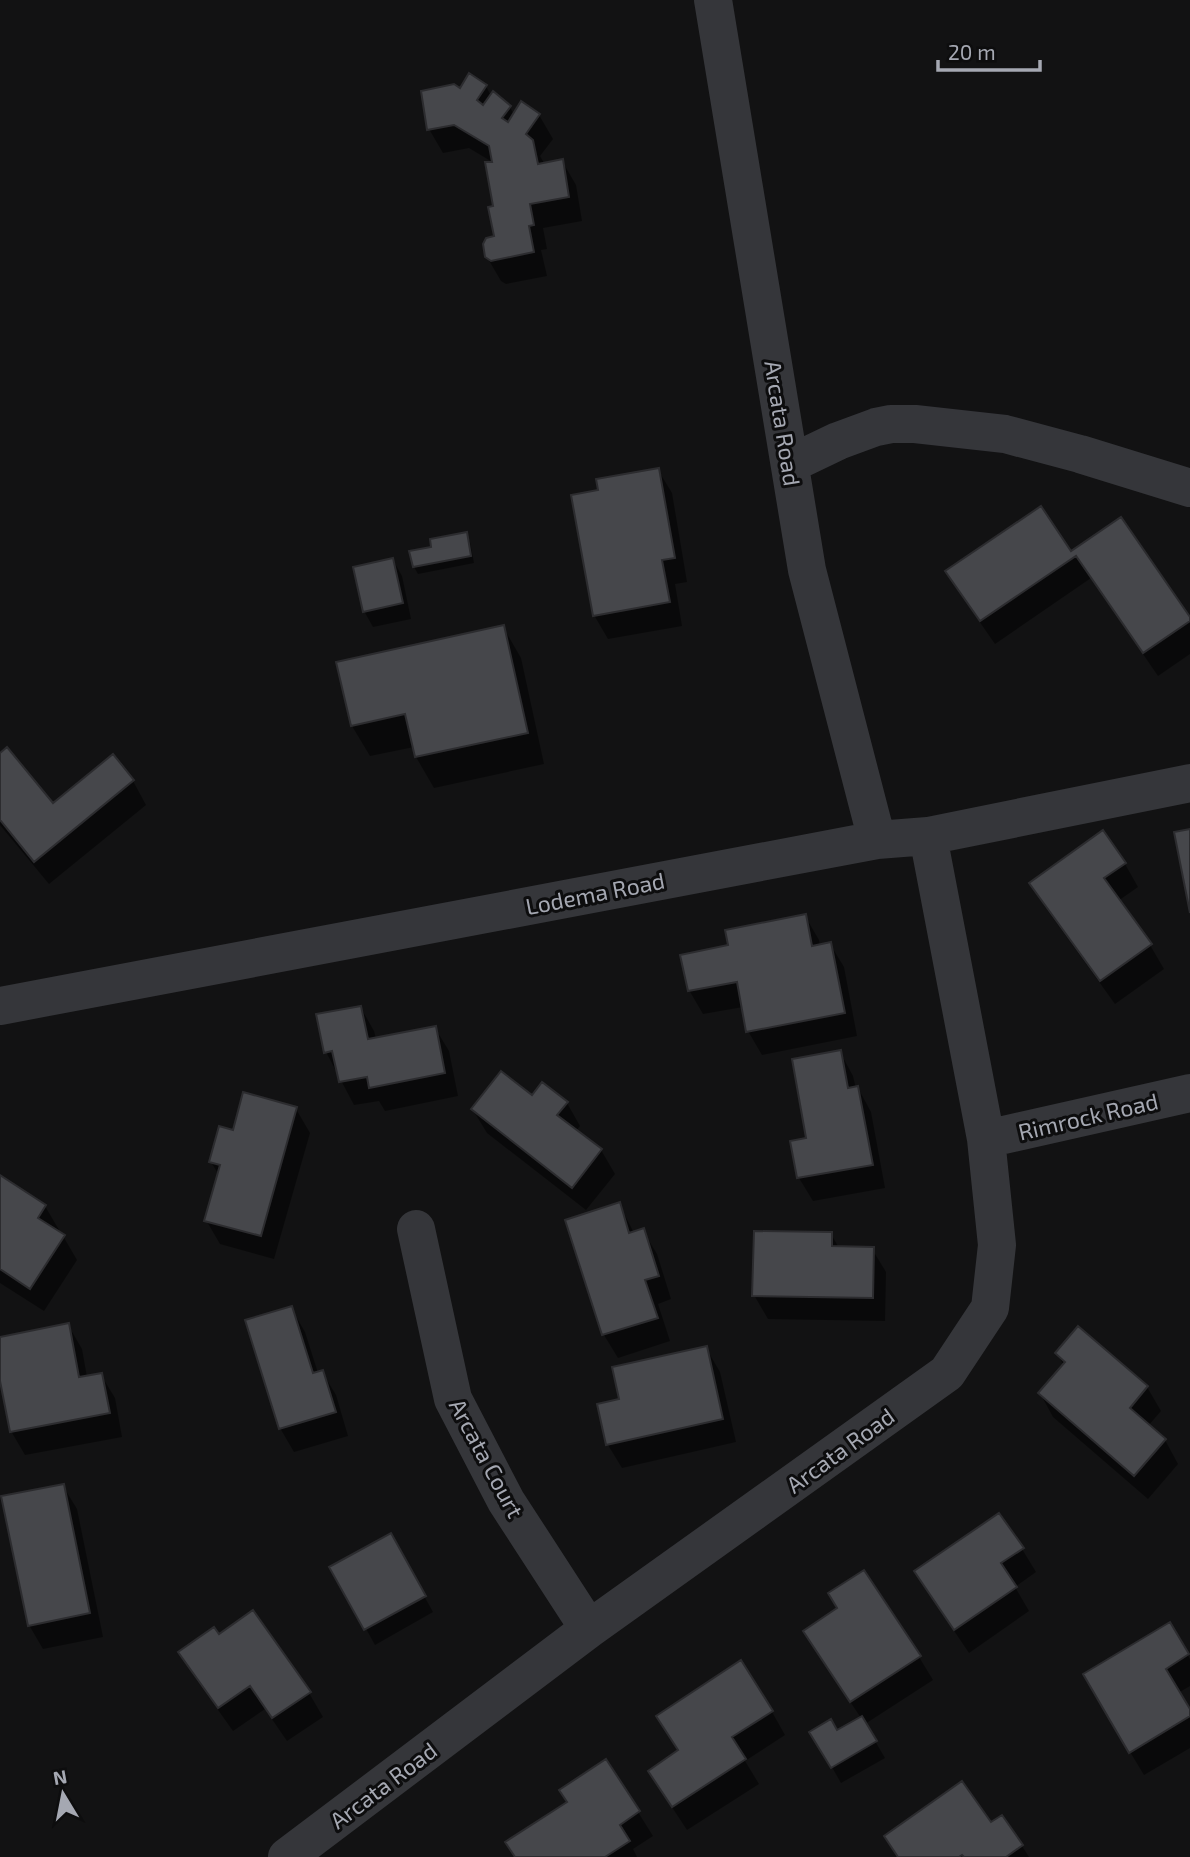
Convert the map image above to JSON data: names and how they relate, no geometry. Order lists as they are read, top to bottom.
{
  "streets": {
    "street": [
      "Arcata Road",
      "Lodema Road",
      "Rimrock Road",
      "Arcata Court"
    ]
  },
  "crossings": [
    ["Arcata Road", "Lodema Road"],
    ["Arcata Road", "Rimrock Road"],
    ["Arcata Road", "Arcata Court"]
  ],
  "scale_bar": "20 m",
  "north": "top"
}
